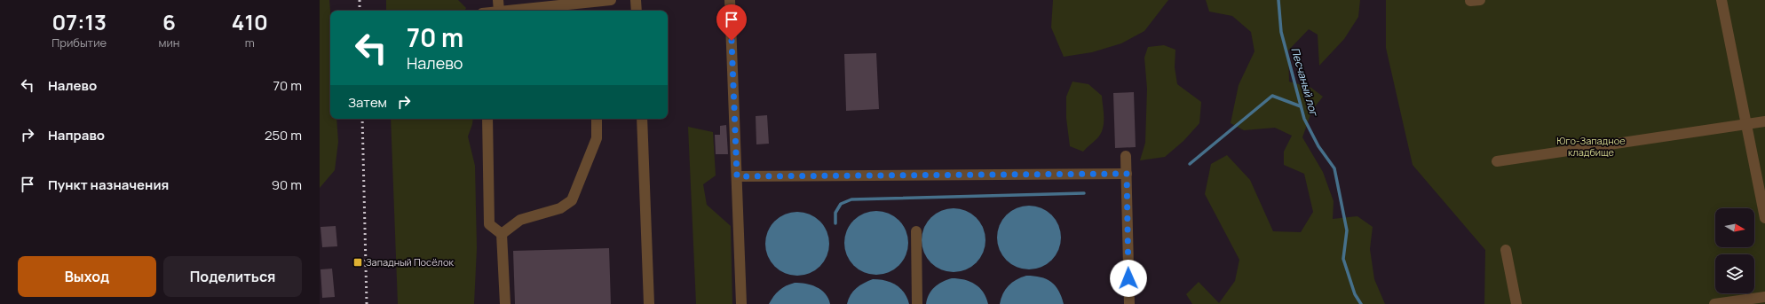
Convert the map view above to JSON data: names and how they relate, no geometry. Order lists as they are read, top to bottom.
{
  "water": ["Песчаный лог"],
  "parks": ["Юго-Западное кладбище"],
  "places": {
    "transit": ["Западный Посёлок"]
  },
  "north": "right",
  "page": {
    "eta": [
      "07:13",
      "Прибытие",
      "6",
      "мин",
      "410",
      "m"
    ],
    "turn": ["70 m", "Налево"],
    "list": [
      {
        "name": "Налево",
        "value": "70 m"
      },
      {
        "name": "Направо",
        "value": "250 m"
      },
      {
        "name": "Пункт назначения",
        "value": "90 m"
      }
    ],
    "then": "Затем",
    "buttons": ["Выход", "Поделиться"]
  }
}
